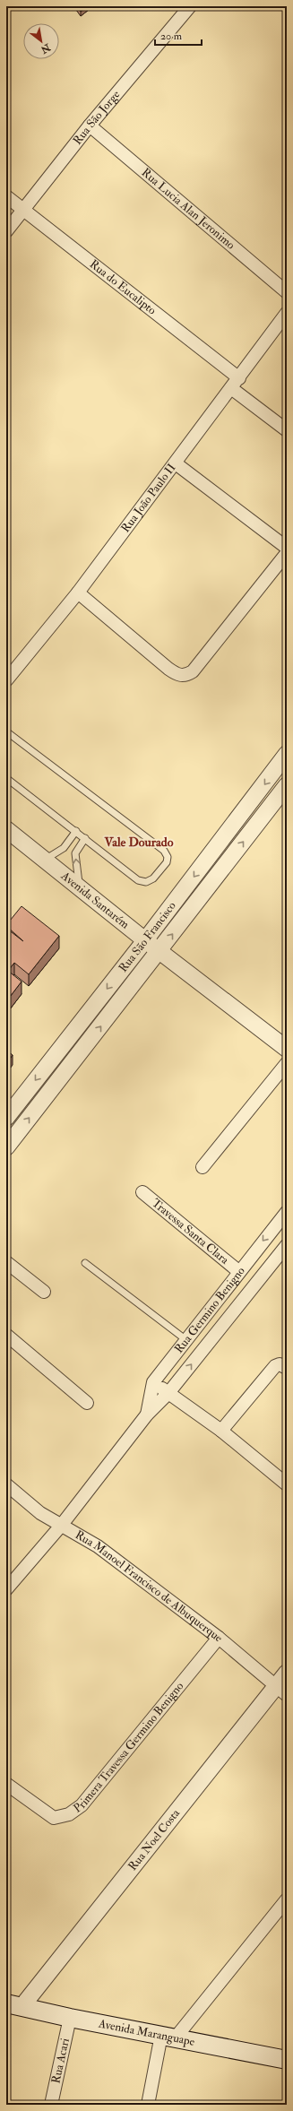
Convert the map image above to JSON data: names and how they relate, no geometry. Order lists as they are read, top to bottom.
{
  "streets": {
    "main road": ["Avenida Maranguape"],
    "street": [
      "Rua São Jorge",
      "Rua Lucia Alan Jeronimo",
      "Rua do Eucalipto",
      "Rua João Paulo II",
      "Avenida Santarém",
      "Rua São Francisco",
      "Travessa Santa Clara",
      "Rua Germino Benigno",
      "Rua Manoel Francisco de Albuquerque",
      "Primera Travessa Germino Benigno",
      "Rua Noel Costa",
      "Rua Acari"
    ]
  },
  "crossings": [
    ["Rua São Jorge", "Rua Lucia Alan Jeronimo"],
    ["Rua São Jorge", "Rua do Eucalipto"],
    ["Rua do Eucalipto", "Rua João Paulo II"],
    ["Avenida Santarém", "Rua São Francisco"],
    ["Travessa Santa Clara", "Rua Germino Benigno"],
    ["Rua Germino Benigno", "Rua Manoel Francisco de Albuquerque"],
    ["Rua Manoel Francisco de Albuquerque", "Primera Travessa Germino Benigno"],
    ["Rua Manoel Francisco de Albuquerque", "Rua Noel Costa"],
    ["Rua Noel Costa", "Avenida Maranguape"],
    ["Avenida Maranguape", "Rua Acari"]
  ],
  "districts": ["Vale Dourado"],
  "scale_bar": "20 m",
  "north": "bottom right"
}
